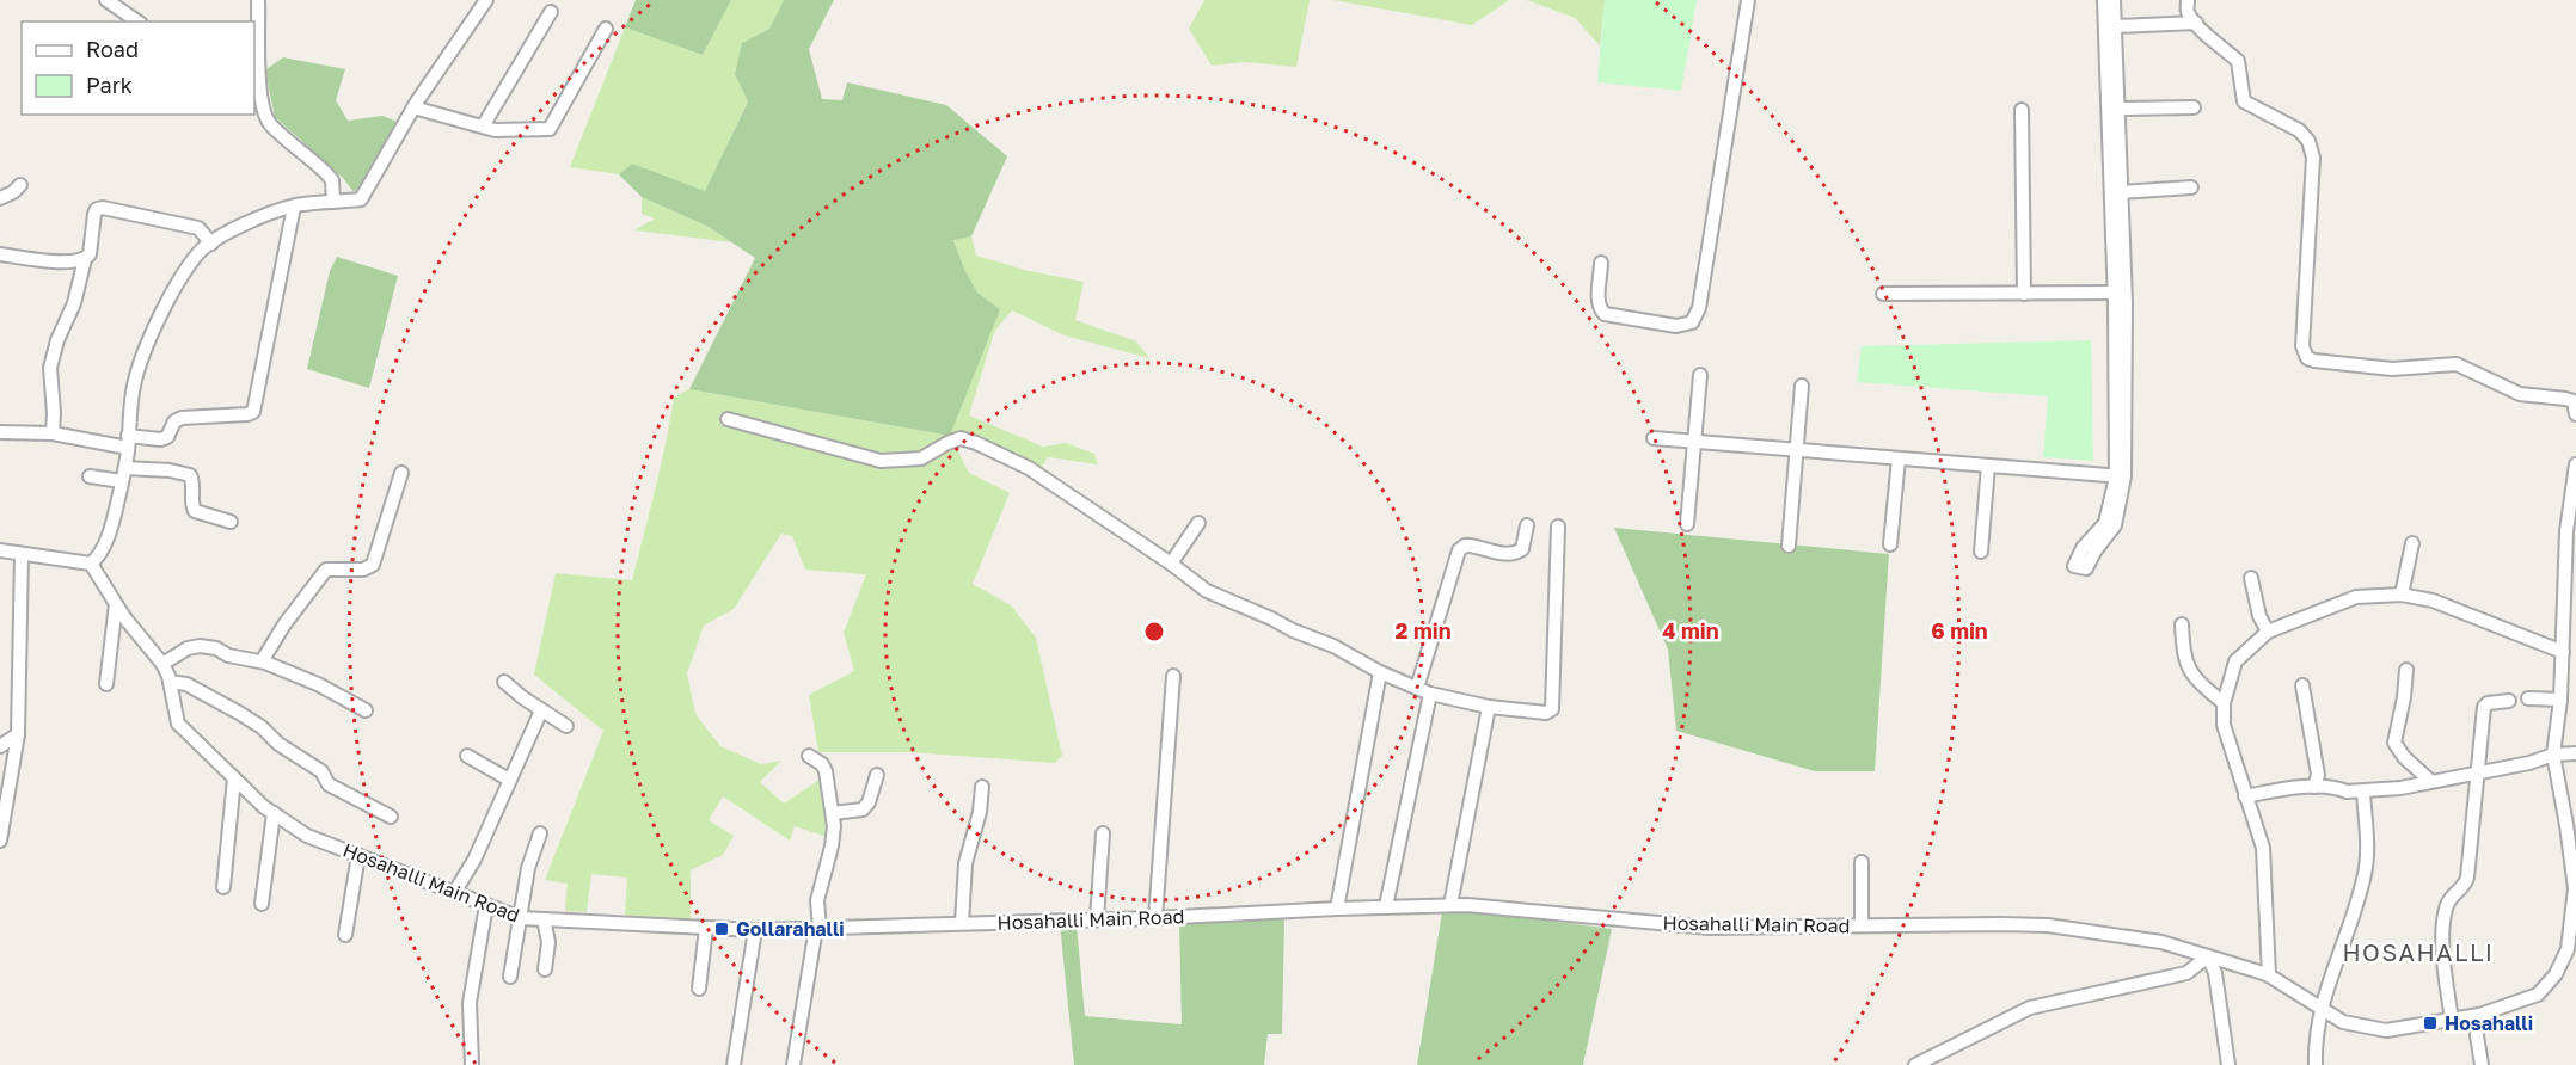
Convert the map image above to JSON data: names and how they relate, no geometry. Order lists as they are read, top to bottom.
{
  "streets": {
    "street": ["Hosahalli Main Road"]
  },
  "districts": ["HOSAHALLI"],
  "places": {
    "transit": ["Gollarahalli", "Hosahalli"]
  },
  "legend": ["Road", "Park"],
  "rings": ["2 min", "4 min", "6 min"]
}
